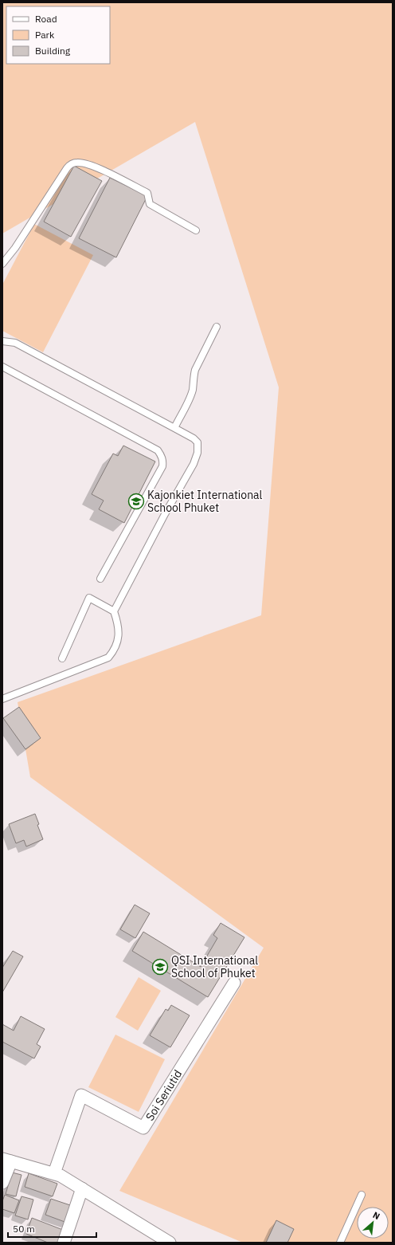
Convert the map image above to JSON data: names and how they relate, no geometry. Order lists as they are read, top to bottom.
{
  "streets": {
    "street": ["Soi Seriutid"]
  },
  "places": {
    "school or university": ["Kajonkiet International School Phuket", "QSI International School of Phuket"]
  },
  "legend": ["Road", "Park", "Building"],
  "scale_bar": "50 m",
  "north": "top right"
}
